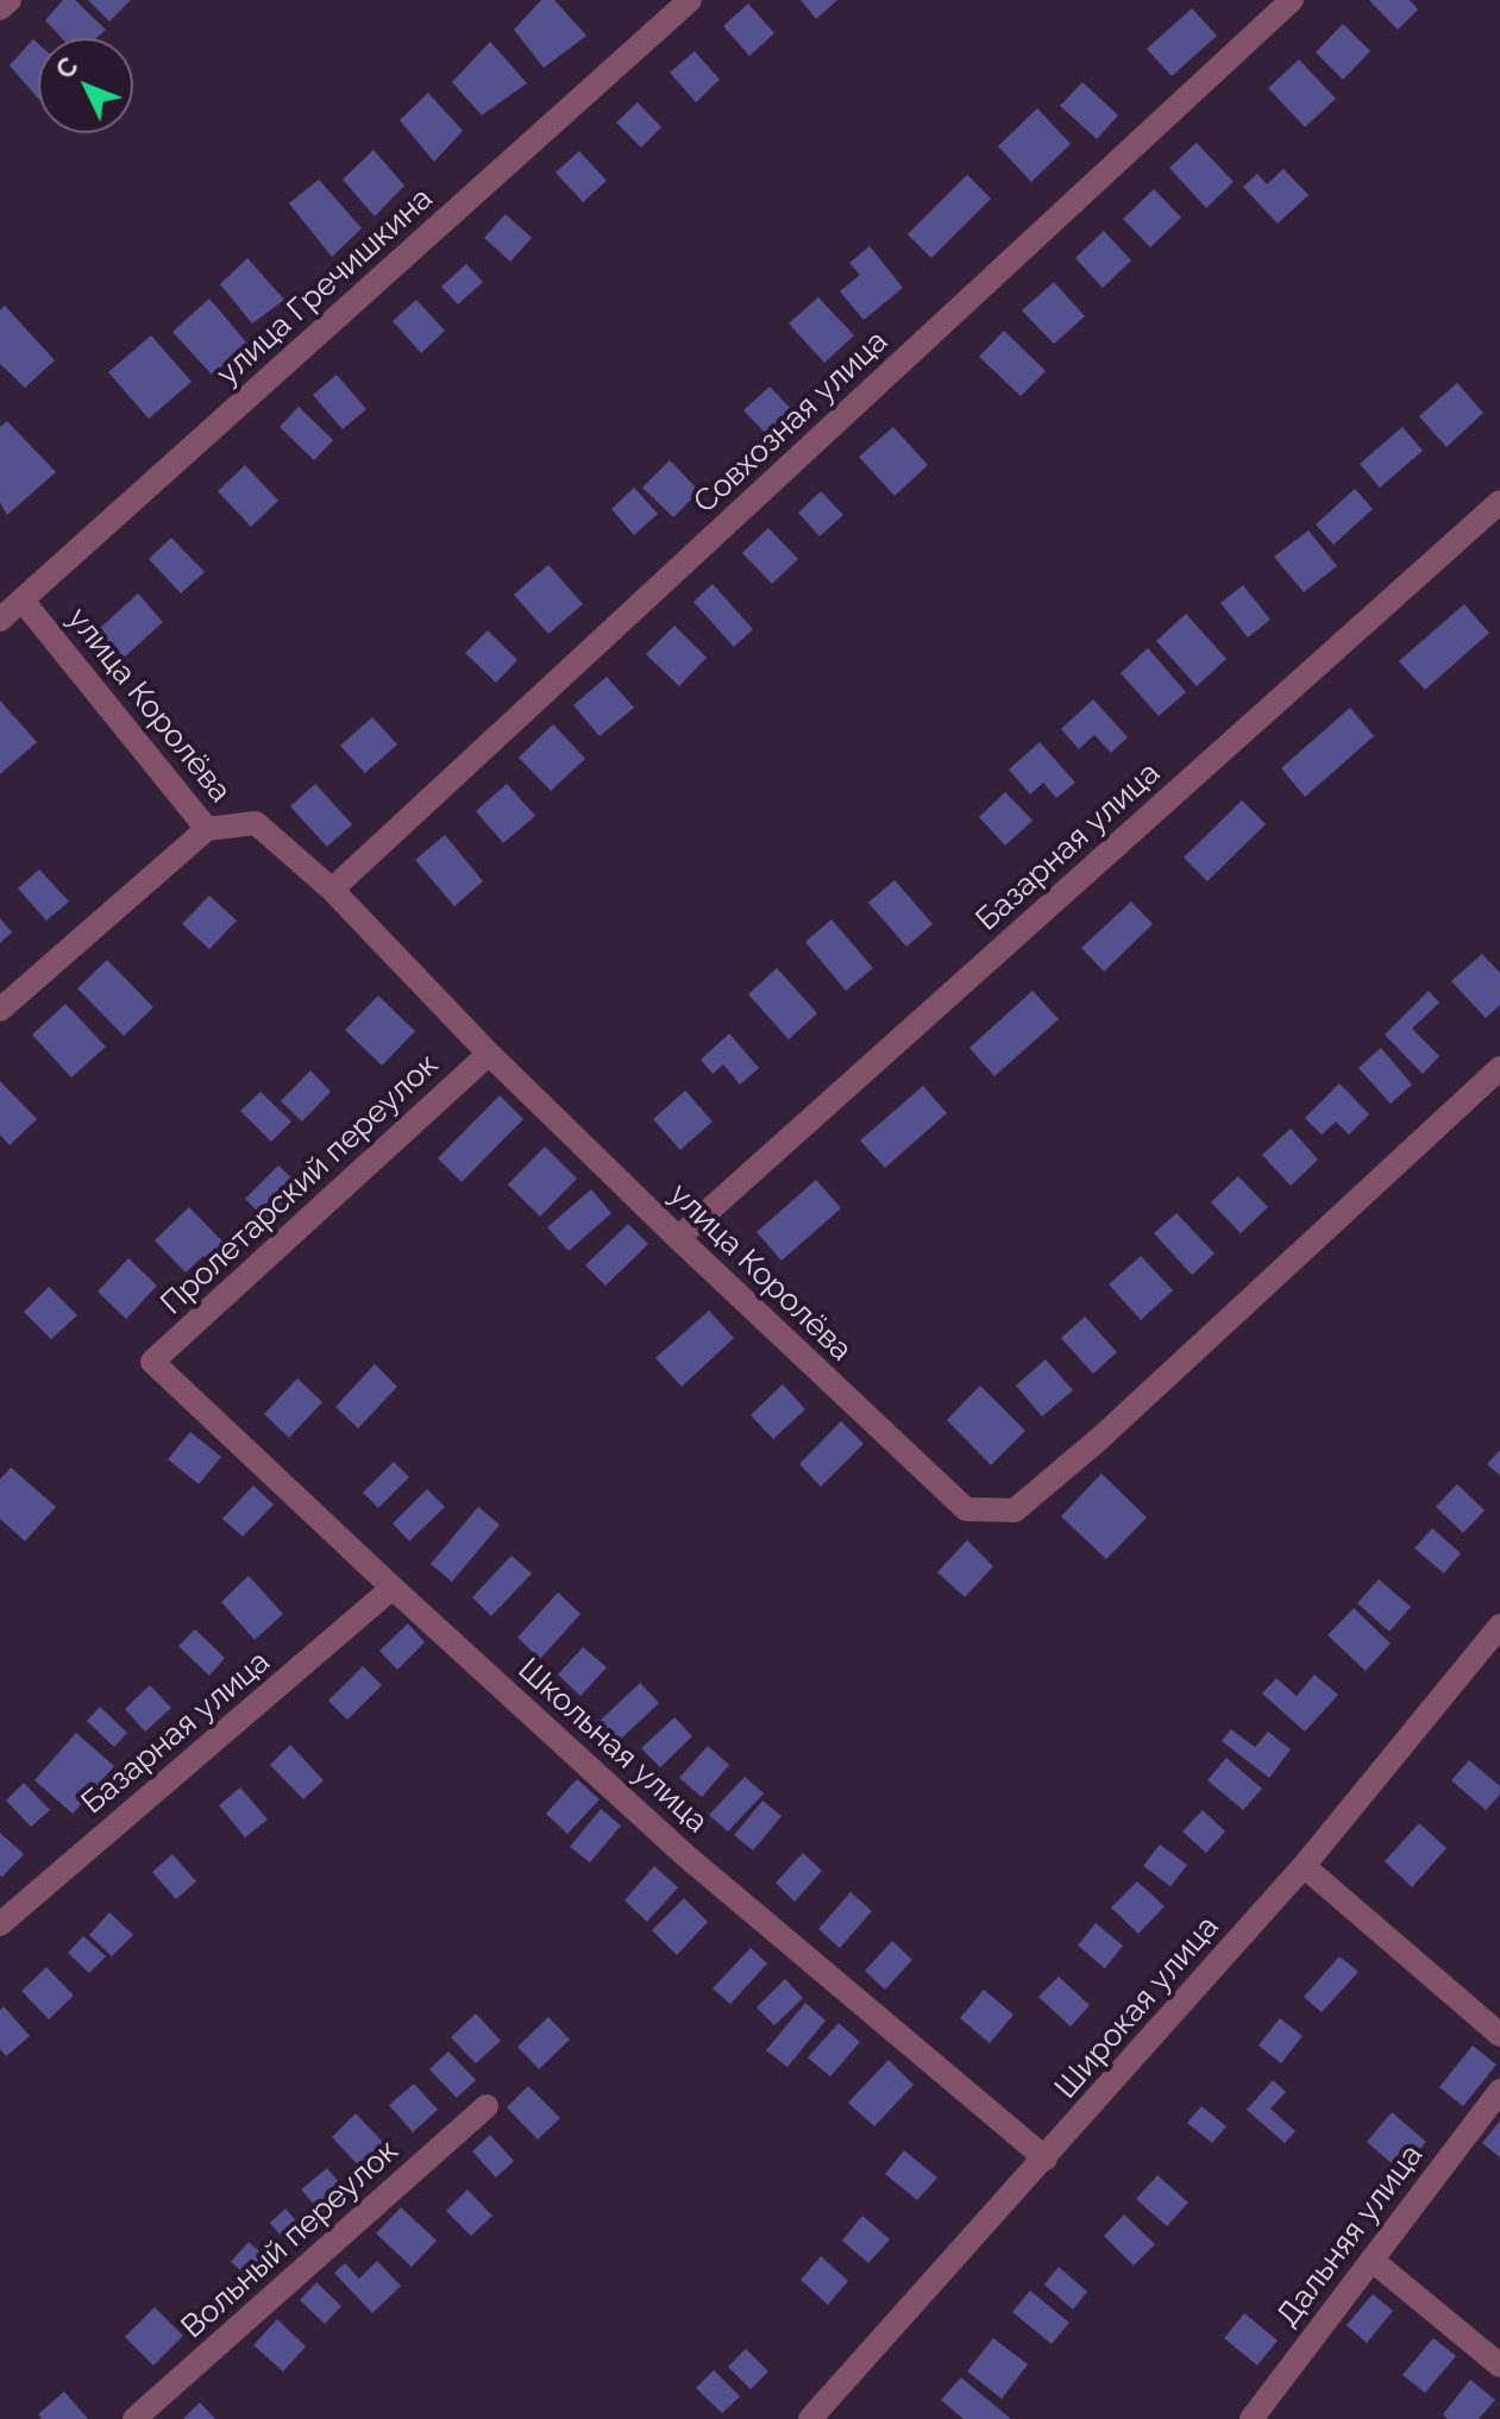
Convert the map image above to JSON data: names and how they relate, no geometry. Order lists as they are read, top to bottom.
{
  "streets": {
    "street": [
      "улица Гречишкина",
      "Совхозная улица",
      "улица Королёва",
      "Базарная улица",
      "Пролетарский переулок",
      "Школьная улица",
      "Широкая улица",
      "Дальняя улица",
      "Вольный переулок"
    ]
  },
  "crossings": [
    ["улица Гречишкина", "улица Королёва"],
    ["Совхозная улица", "улица Королёва"],
    ["улица Королёва", "Базарная улица"],
    ["улица Королёва", "Пролетарский переулок"],
    ["Базарная улица", "Школьная улица"],
    ["Пролетарский переулок", "Школьная улица"],
    ["Школьная улица", "Широкая улица"]
  ],
  "north": "top left"
}
